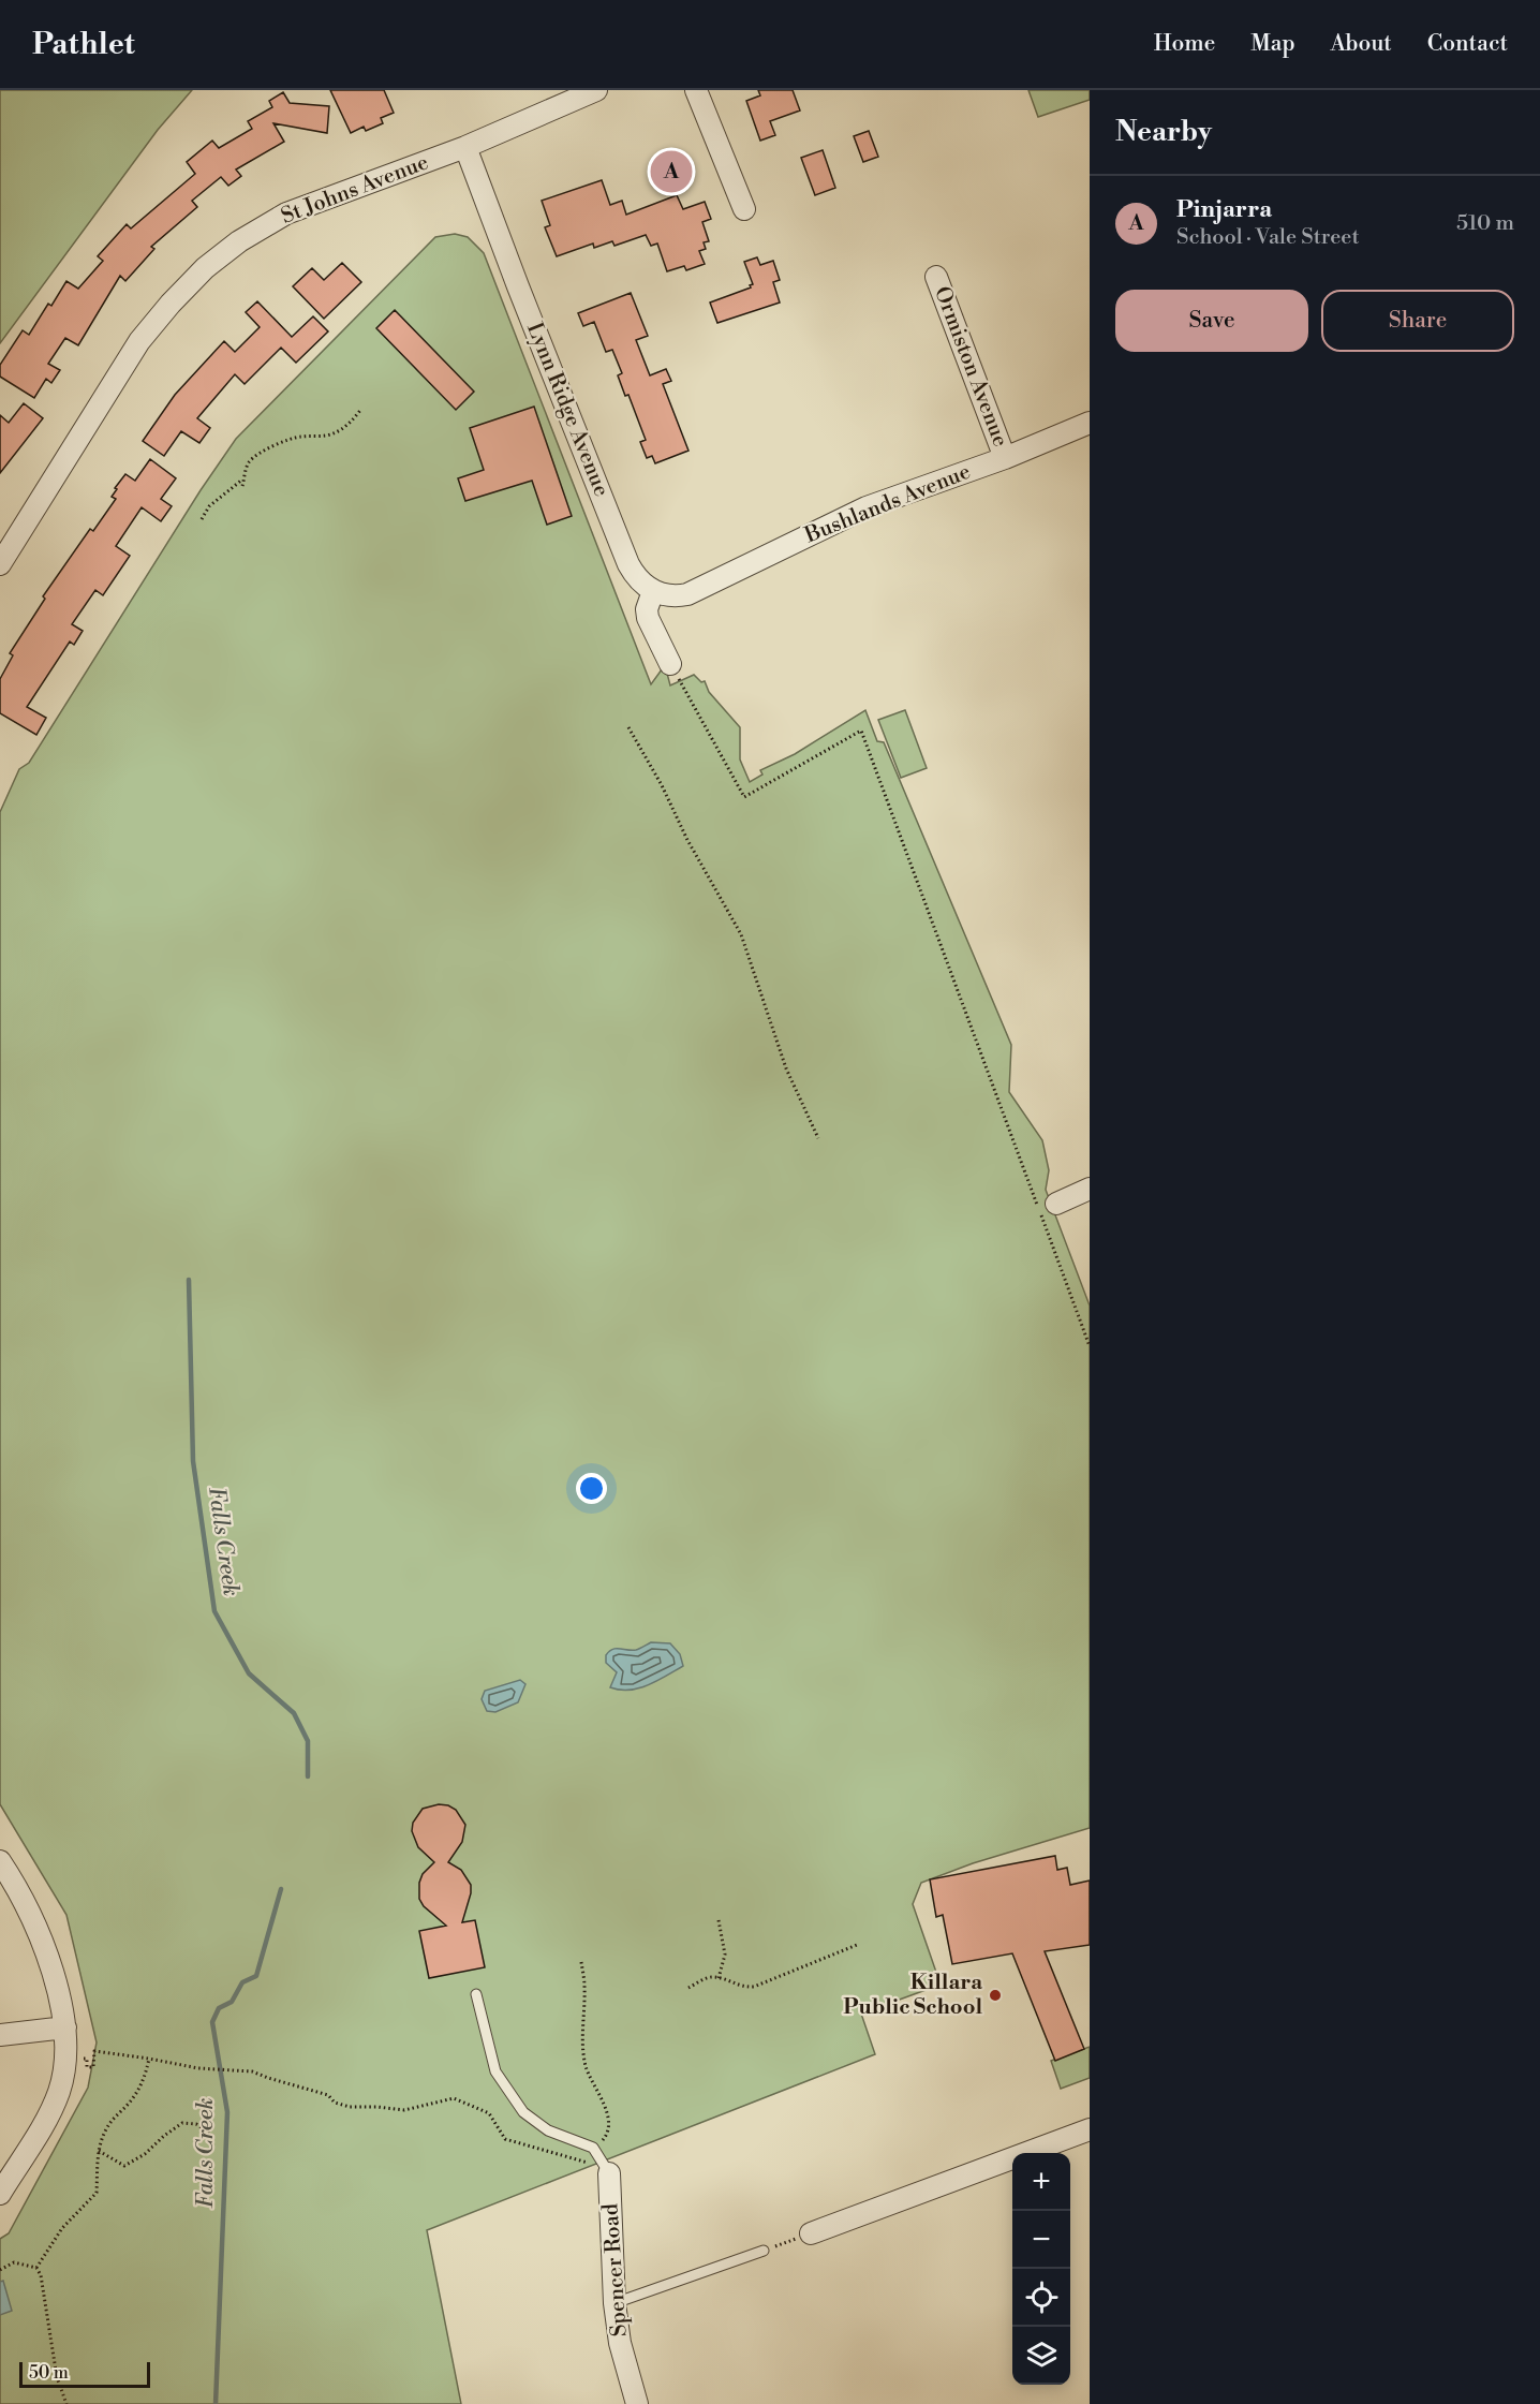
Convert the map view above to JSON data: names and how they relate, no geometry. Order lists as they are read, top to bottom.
{
  "streets": {
    "street": [
      "St Johns Avenue",
      "Ormiston Avenue",
      "Lynn Ridge Avenue",
      "Bushlands Avenue",
      "Spencer Road"
    ]
  },
  "crossings": [
    ["St Johns Avenue", "Lynn Ridge Avenue"],
    ["Ormiston Avenue", "Bushlands Avenue"],
    ["Lynn Ridge Avenue", "Bushlands Avenue"]
  ],
  "water": ["Falls Creek"],
  "places": ["Killara Public School"],
  "scale_bar": "50 m",
  "page": {
    "header": "Pathlet",
    "nav": [
      "Home",
      "Map",
      "About",
      "Contact"
    ],
    "heading": "Nearby",
    "pins": "A",
    "list": [
      {
        "mark": "A",
        "name": "Pinjarra",
        "note": "School · Vale Street",
        "value": "510 m"
      }
    ],
    "buttons": ["Save", "Share"],
    "map_buttons": ["+", "−"],
    "scale": "50 m"
  }
}
